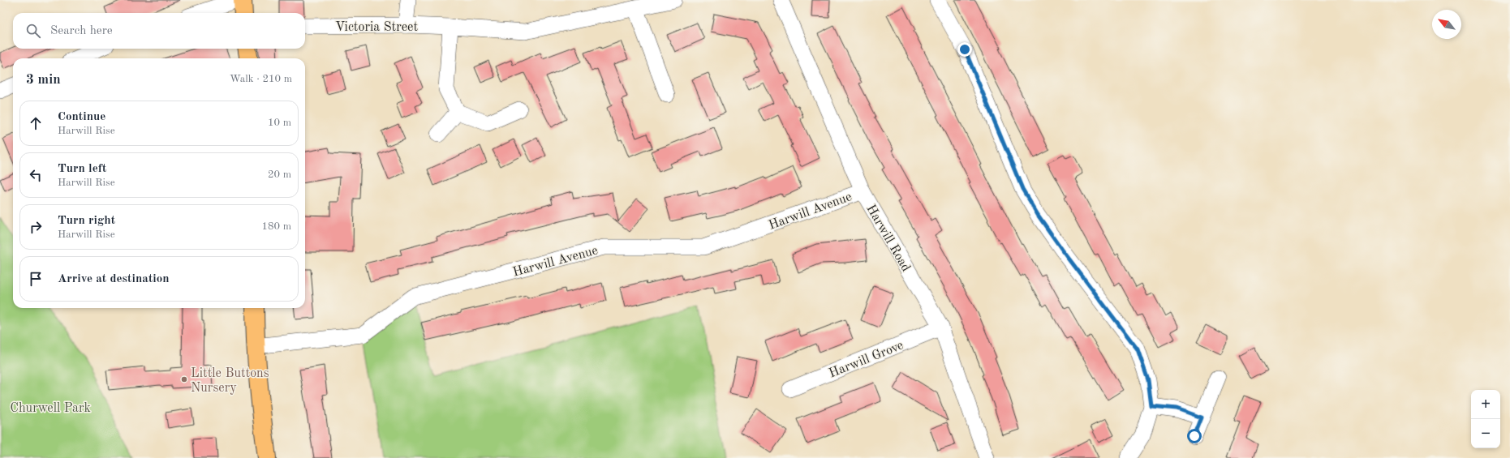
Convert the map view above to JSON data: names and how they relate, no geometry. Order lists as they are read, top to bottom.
{
  "streets": {
    "street": [
      "Victoria Street",
      "Harwill Avenue",
      "Harwill Road",
      "Harwill Grove"
    ]
  },
  "crossings": [
    ["Harwill Avenue", "Harwill Road"],
    ["Harwill Road", "Harwill Grove"]
  ],
  "parks": ["Churwell Park"],
  "places": ["Little Buttons Nursery"],
  "north": "top left",
  "page": {
    "search": "Search here",
    "heading": ["3 min", "Walk · 210 m"],
    "list": [
      ["Continue", "Harwill Rise", "10 m"],
      ["Turn left", "Harwill Rise", "20 m"],
      ["Turn right", "Harwill Rise", "180 m"],
      "Arrive at destination"
    ],
    "map_buttons": ["+", "−"]
  }
}
